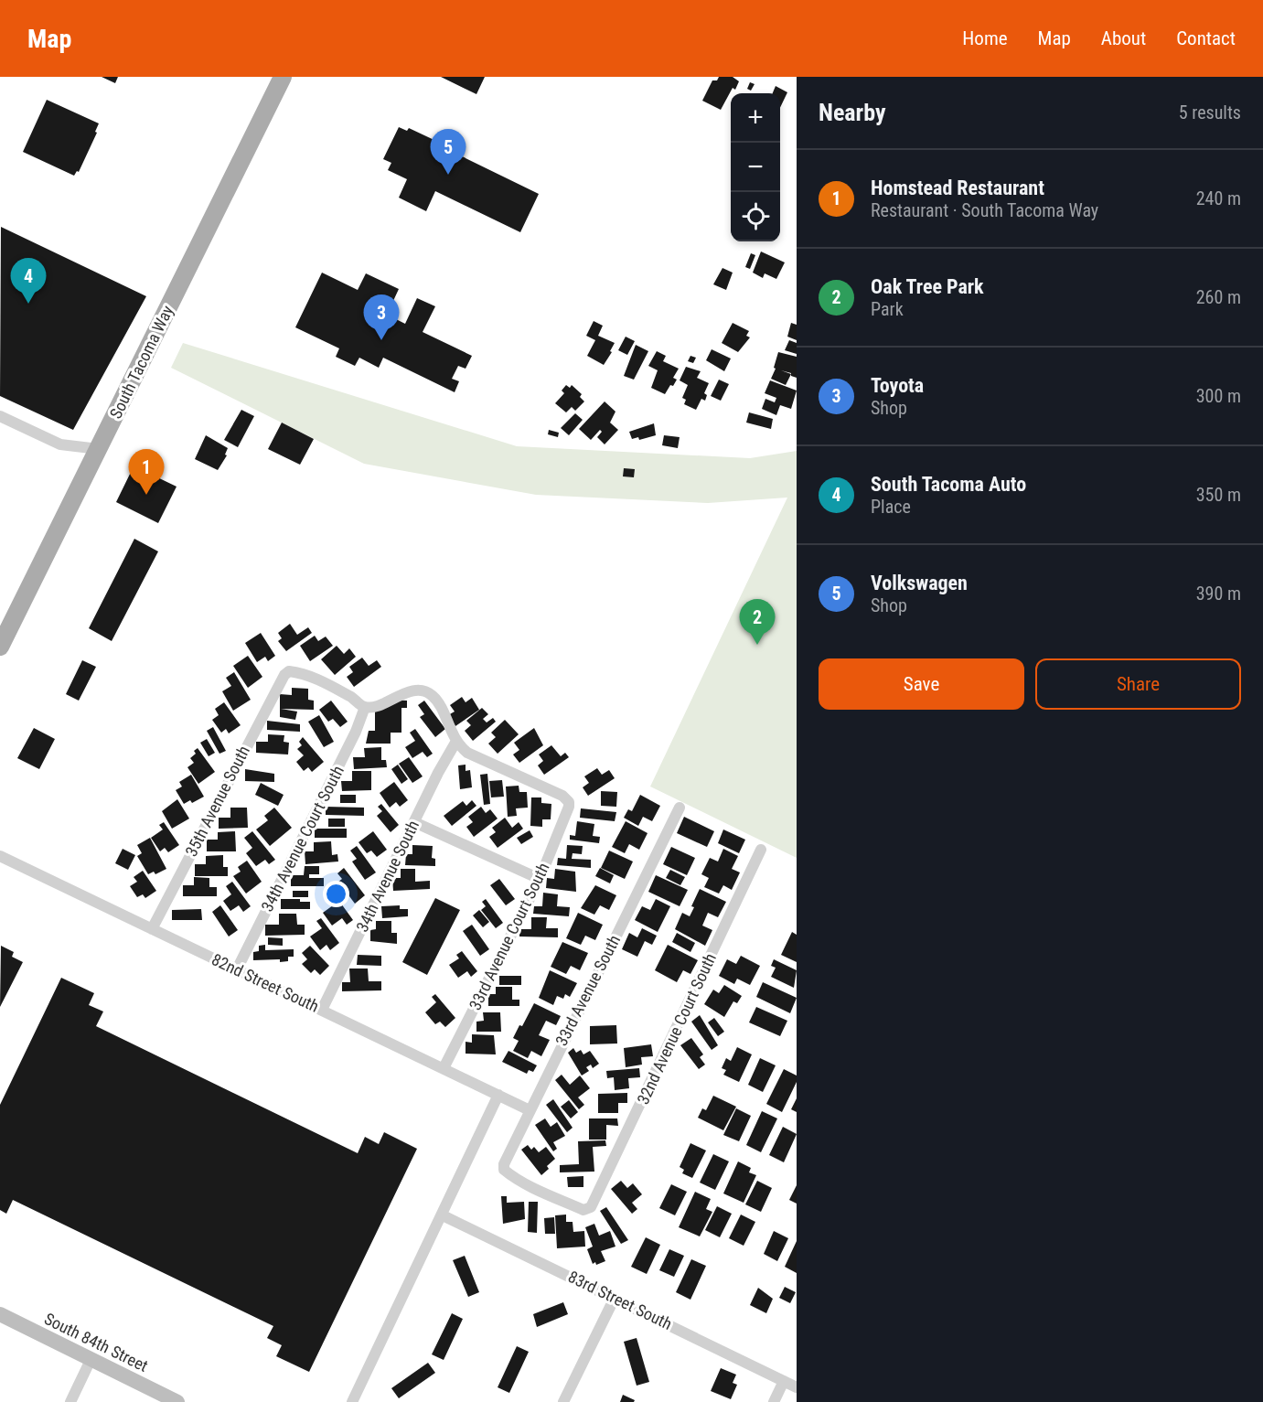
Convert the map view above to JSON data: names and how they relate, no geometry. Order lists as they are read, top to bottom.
{
  "streets": {
    "main road": ["South Tacoma Way", "South 84th Street"],
    "street": [
      "35th Avenue South",
      "34th Avenue Court South",
      "34th Avenue South",
      "33rd Avenue Court South",
      "82nd Street South",
      "33rd Avenue South",
      "32nd Avenue Court South",
      "83rd Street South"
    ]
  },
  "crossings": [
    ["35th Avenue South", "34th Avenue Court South"],
    ["35th Avenue South", "82nd Street South"],
    ["34th Avenue Court South", "82nd Street South"],
    ["34th Avenue South", "33rd Avenue Court South"],
    ["34th Avenue South", "82nd Street South"],
    ["33rd Avenue Court South", "82nd Street South"],
    ["82nd Street South", "33rd Avenue South"],
    ["33rd Avenue South", "32nd Avenue Court South"]
  ],
  "page": {
    "header": "Map",
    "nav": [
      "Home",
      "Map",
      "About",
      "Contact"
    ],
    "heading": ["Nearby", "5 results"],
    "map_buttons": ["+", "−"],
    "pins": [
      "5",
      "4",
      "3",
      "1",
      "2"
    ],
    "list": [
      {
        "mark": "1",
        "name": "Homstead Restaurant",
        "note": "Restaurant · South Tacoma Way",
        "value": "240 m"
      },
      {
        "mark": "2",
        "name": "Oak Tree Park",
        "note": "Park",
        "value": "260 m"
      },
      {
        "mark": "3",
        "name": "Toyota",
        "note": "Shop",
        "value": "300 m"
      },
      {
        "mark": "4",
        "name": "South Tacoma Auto",
        "note": "Place",
        "value": "350 m"
      },
      {
        "mark": "5",
        "name": "Volkswagen",
        "note": "Shop",
        "value": "390 m"
      }
    ],
    "buttons": ["Save", "Share"]
  }
}
